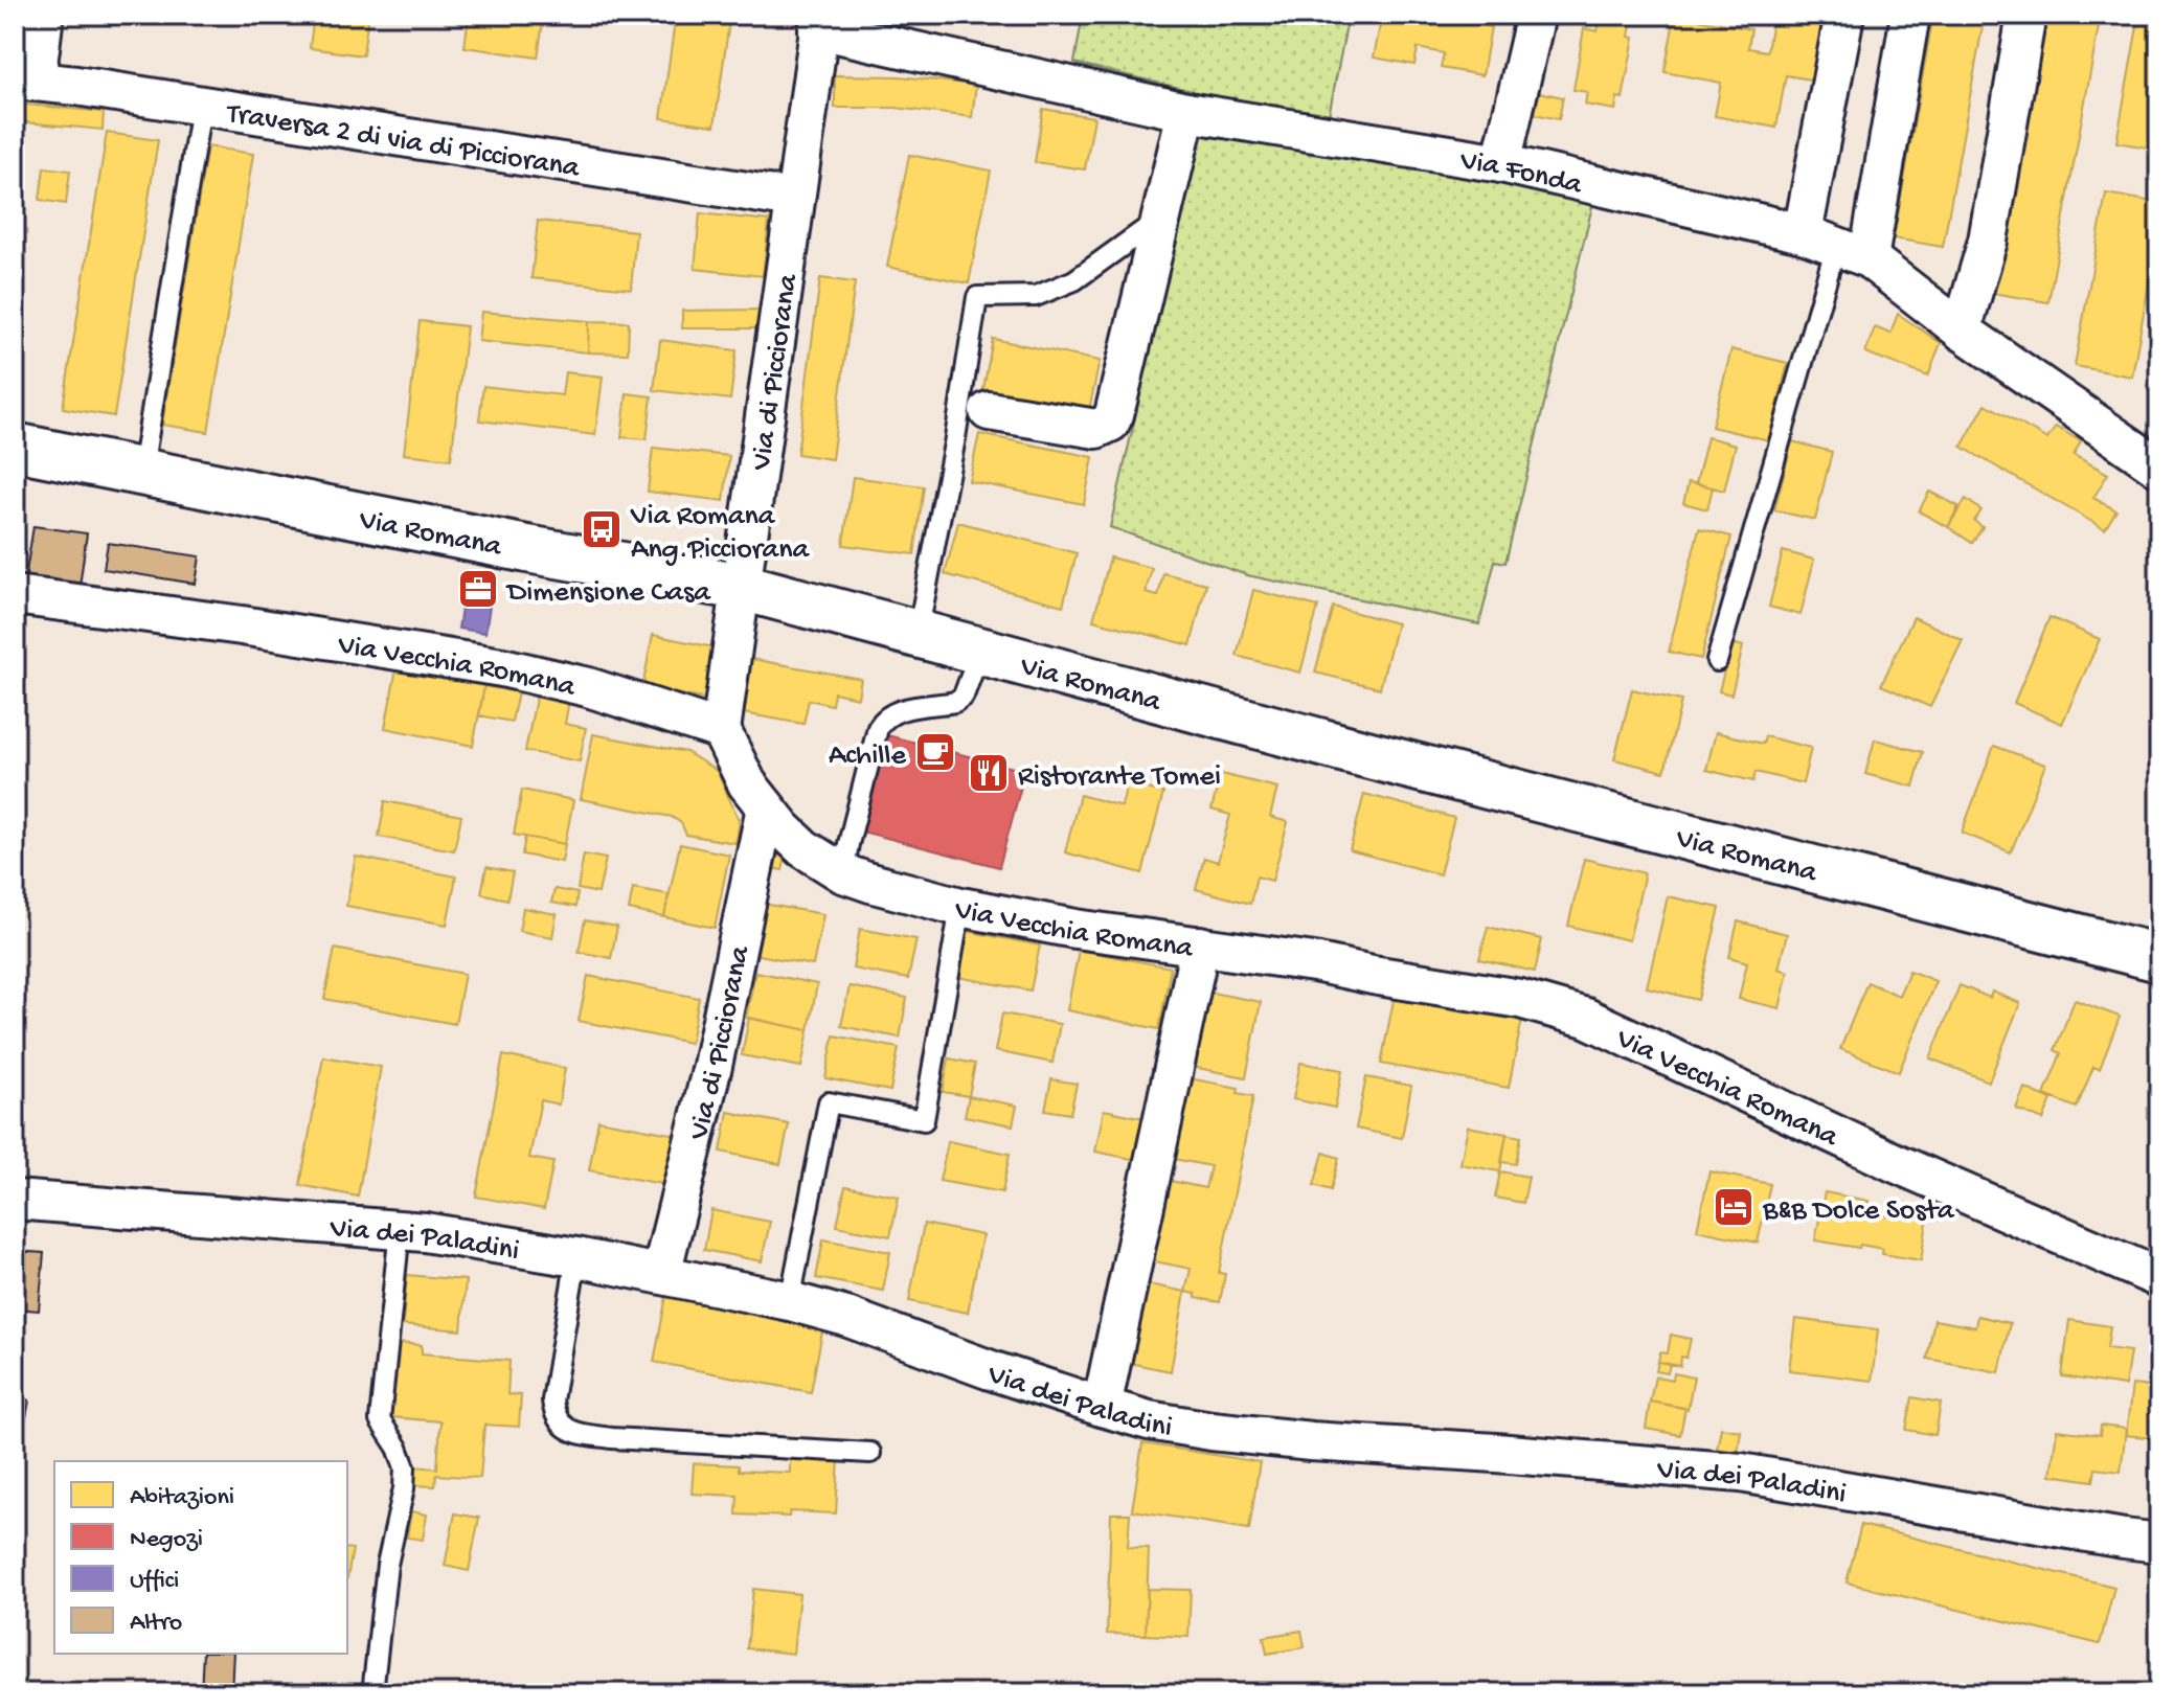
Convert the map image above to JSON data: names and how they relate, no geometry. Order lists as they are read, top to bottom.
{
  "streets": {
    "main road": ["Via Romana"],
    "street": [
      "Traversa 2 di via di Picciorana",
      "Via Fonda",
      "Via di Picciorana",
      "Via Vecchia Romana",
      "Via dei Paladini"
    ]
  },
  "crossings": [
    ["Traversa 2 di via di Picciorana", "Via di Picciorana"],
    ["Via Fonda", "Via di Picciorana"],
    ["Via di Picciorana", "Via Romana"],
    ["Via di Picciorana", "Via Vecchia Romana"],
    ["Via di Picciorana", "Via dei Paladini"]
  ],
  "places": {
    "bus stop": ["Via Romana Ang.Picciorana"],
    "office": ["Dimensione Casa"],
    "cafe": ["Achille"],
    "restaurant": ["Ristorante Tomei"],
    "hotel": ["B&B Dolce Sosta"]
  },
  "legend": [
    "Abitazioni",
    "Negozi",
    "Uffici",
    "Altro"
  ]
}
